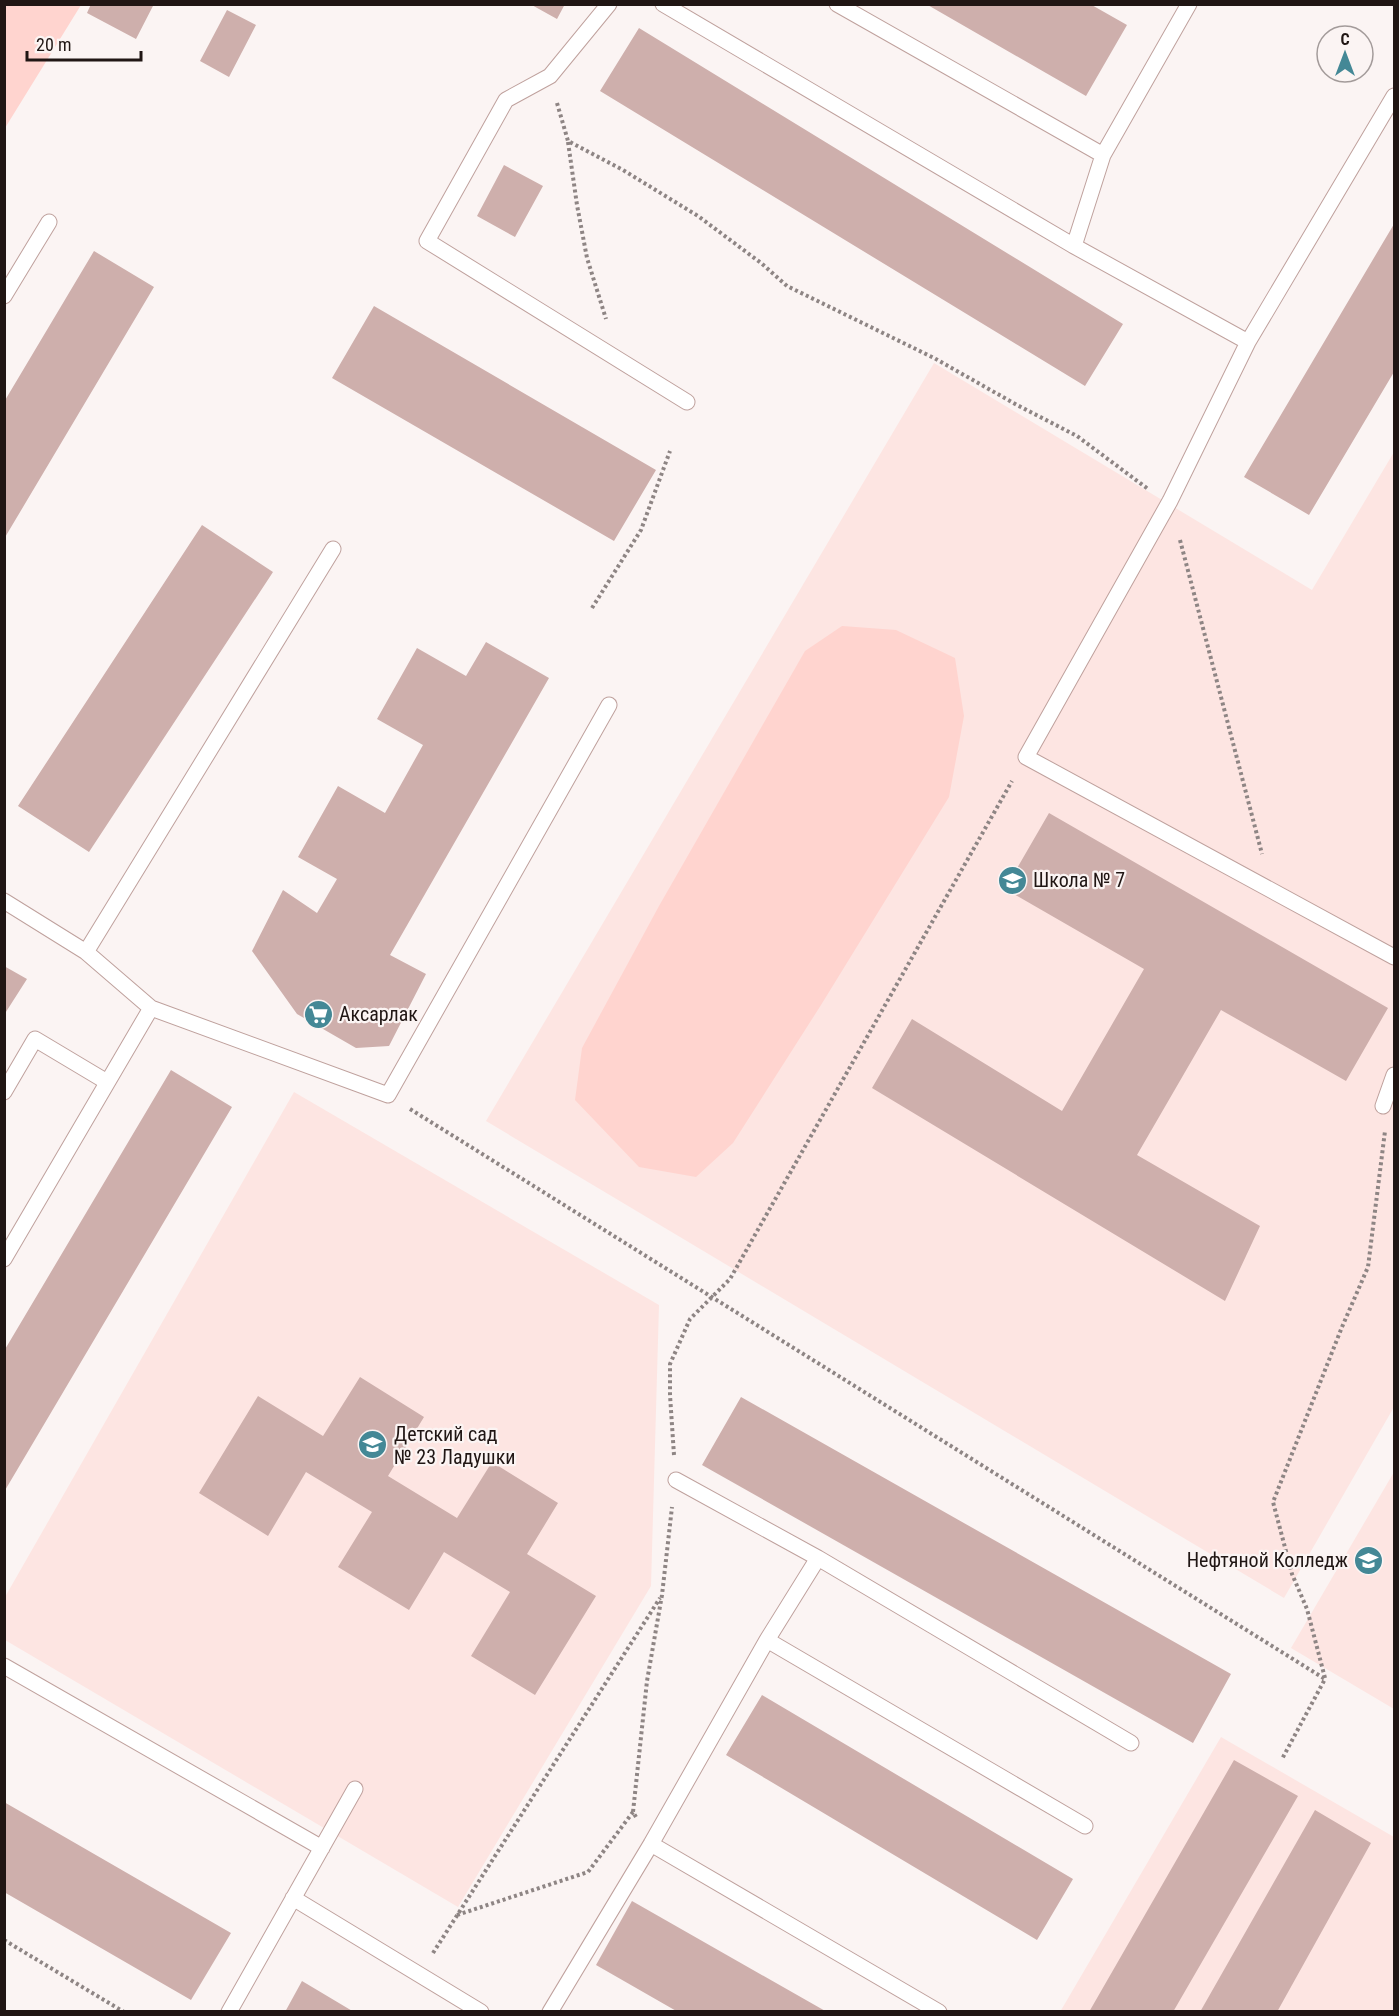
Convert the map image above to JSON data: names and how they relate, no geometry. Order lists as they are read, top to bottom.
{
  "places": {
    "school or university": ["Школа № 7", "Детский сад № 23 Ладушки", "Нефтяной Колледж"],
    "supermarket": ["Аксарлак"]
  },
  "scale_bar": "20 m",
  "north": "top"
}
